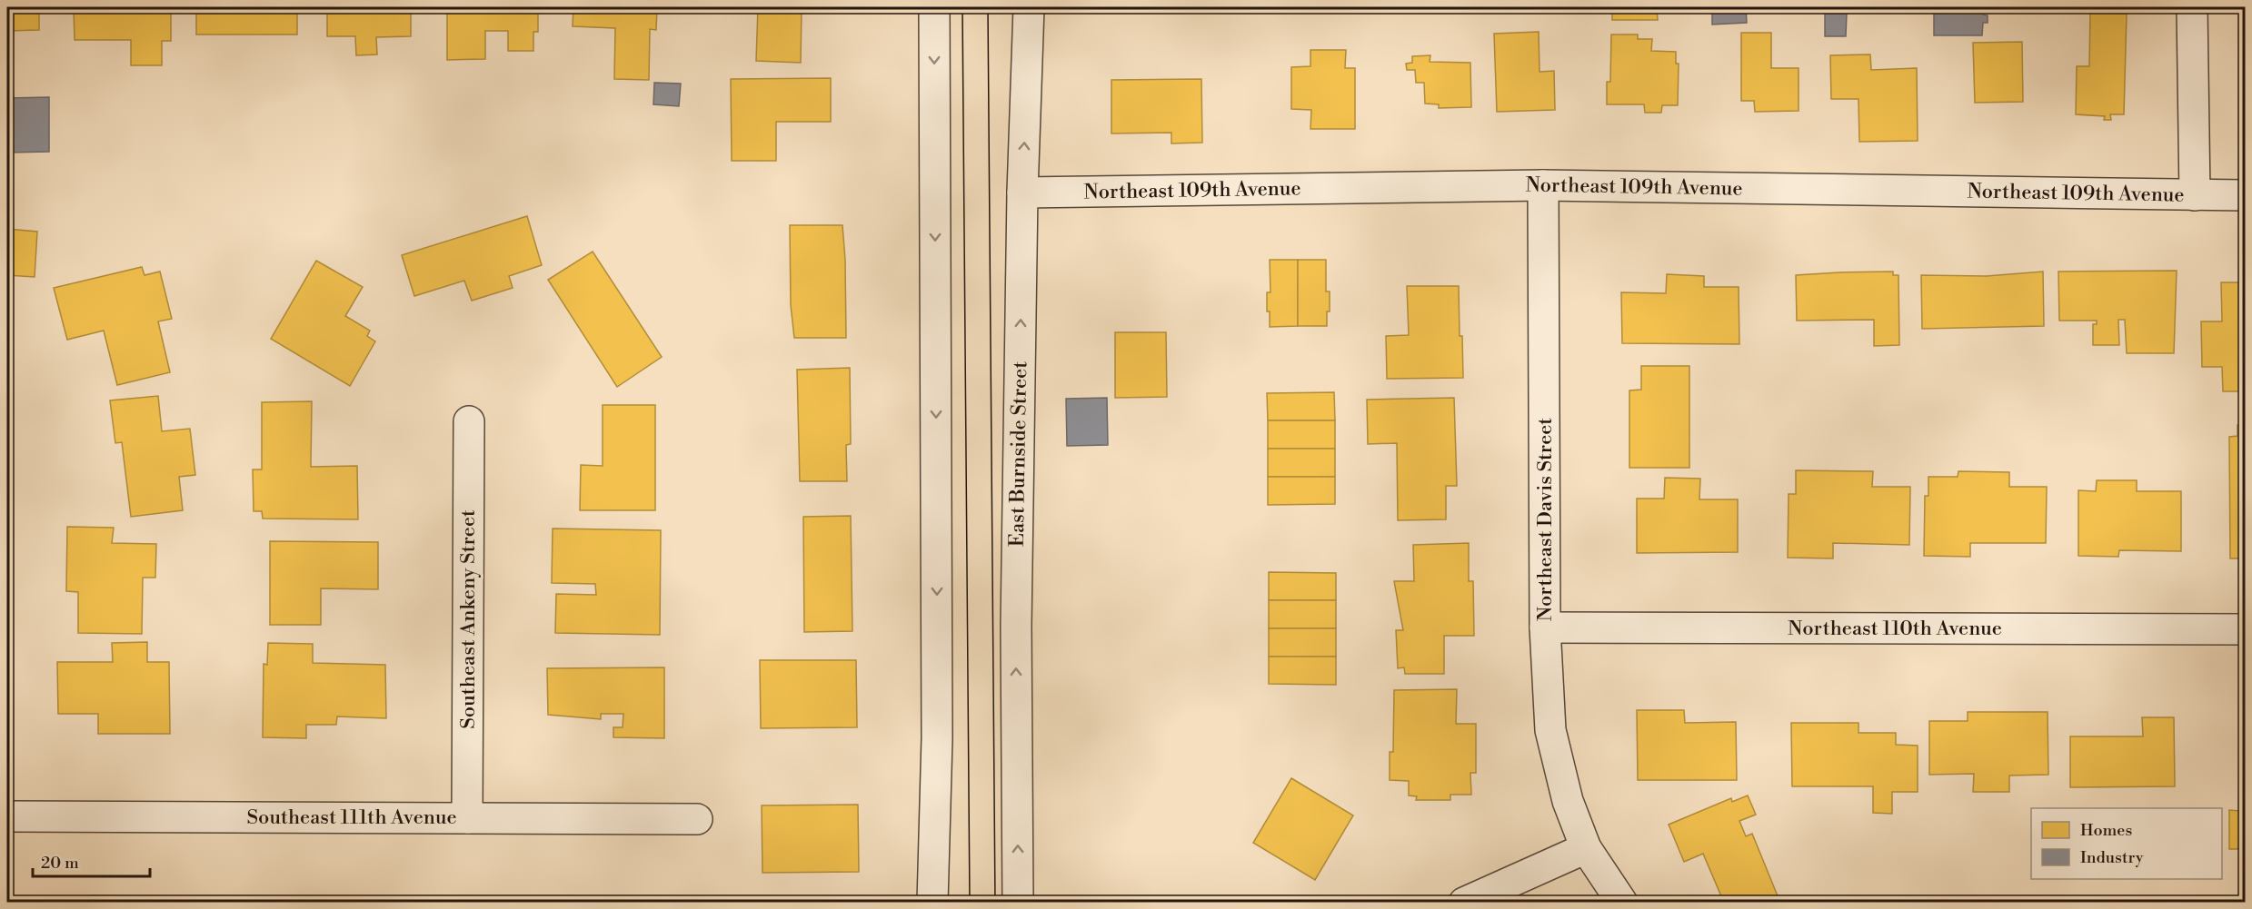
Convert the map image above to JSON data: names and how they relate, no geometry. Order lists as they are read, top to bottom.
{
  "streets": {
    "street": [
      "Northeast 109th Avenue",
      "East Burnside Street",
      "Northeast Davis Street",
      "Southeast Ankeny Street",
      "Northeast 110th Avenue",
      "Southeast 111th Avenue"
    ]
  },
  "crossings": [
    ["Northeast 109th Avenue", "East Burnside Street"],
    ["Northeast 109th Avenue", "Northeast Davis Street"],
    ["Northeast Davis Street", "Northeast 110th Avenue"],
    ["Southeast Ankeny Street", "Southeast 111th Avenue"]
  ],
  "legend": ["Homes", "Industry"],
  "scale_bar": "20 m"
}
